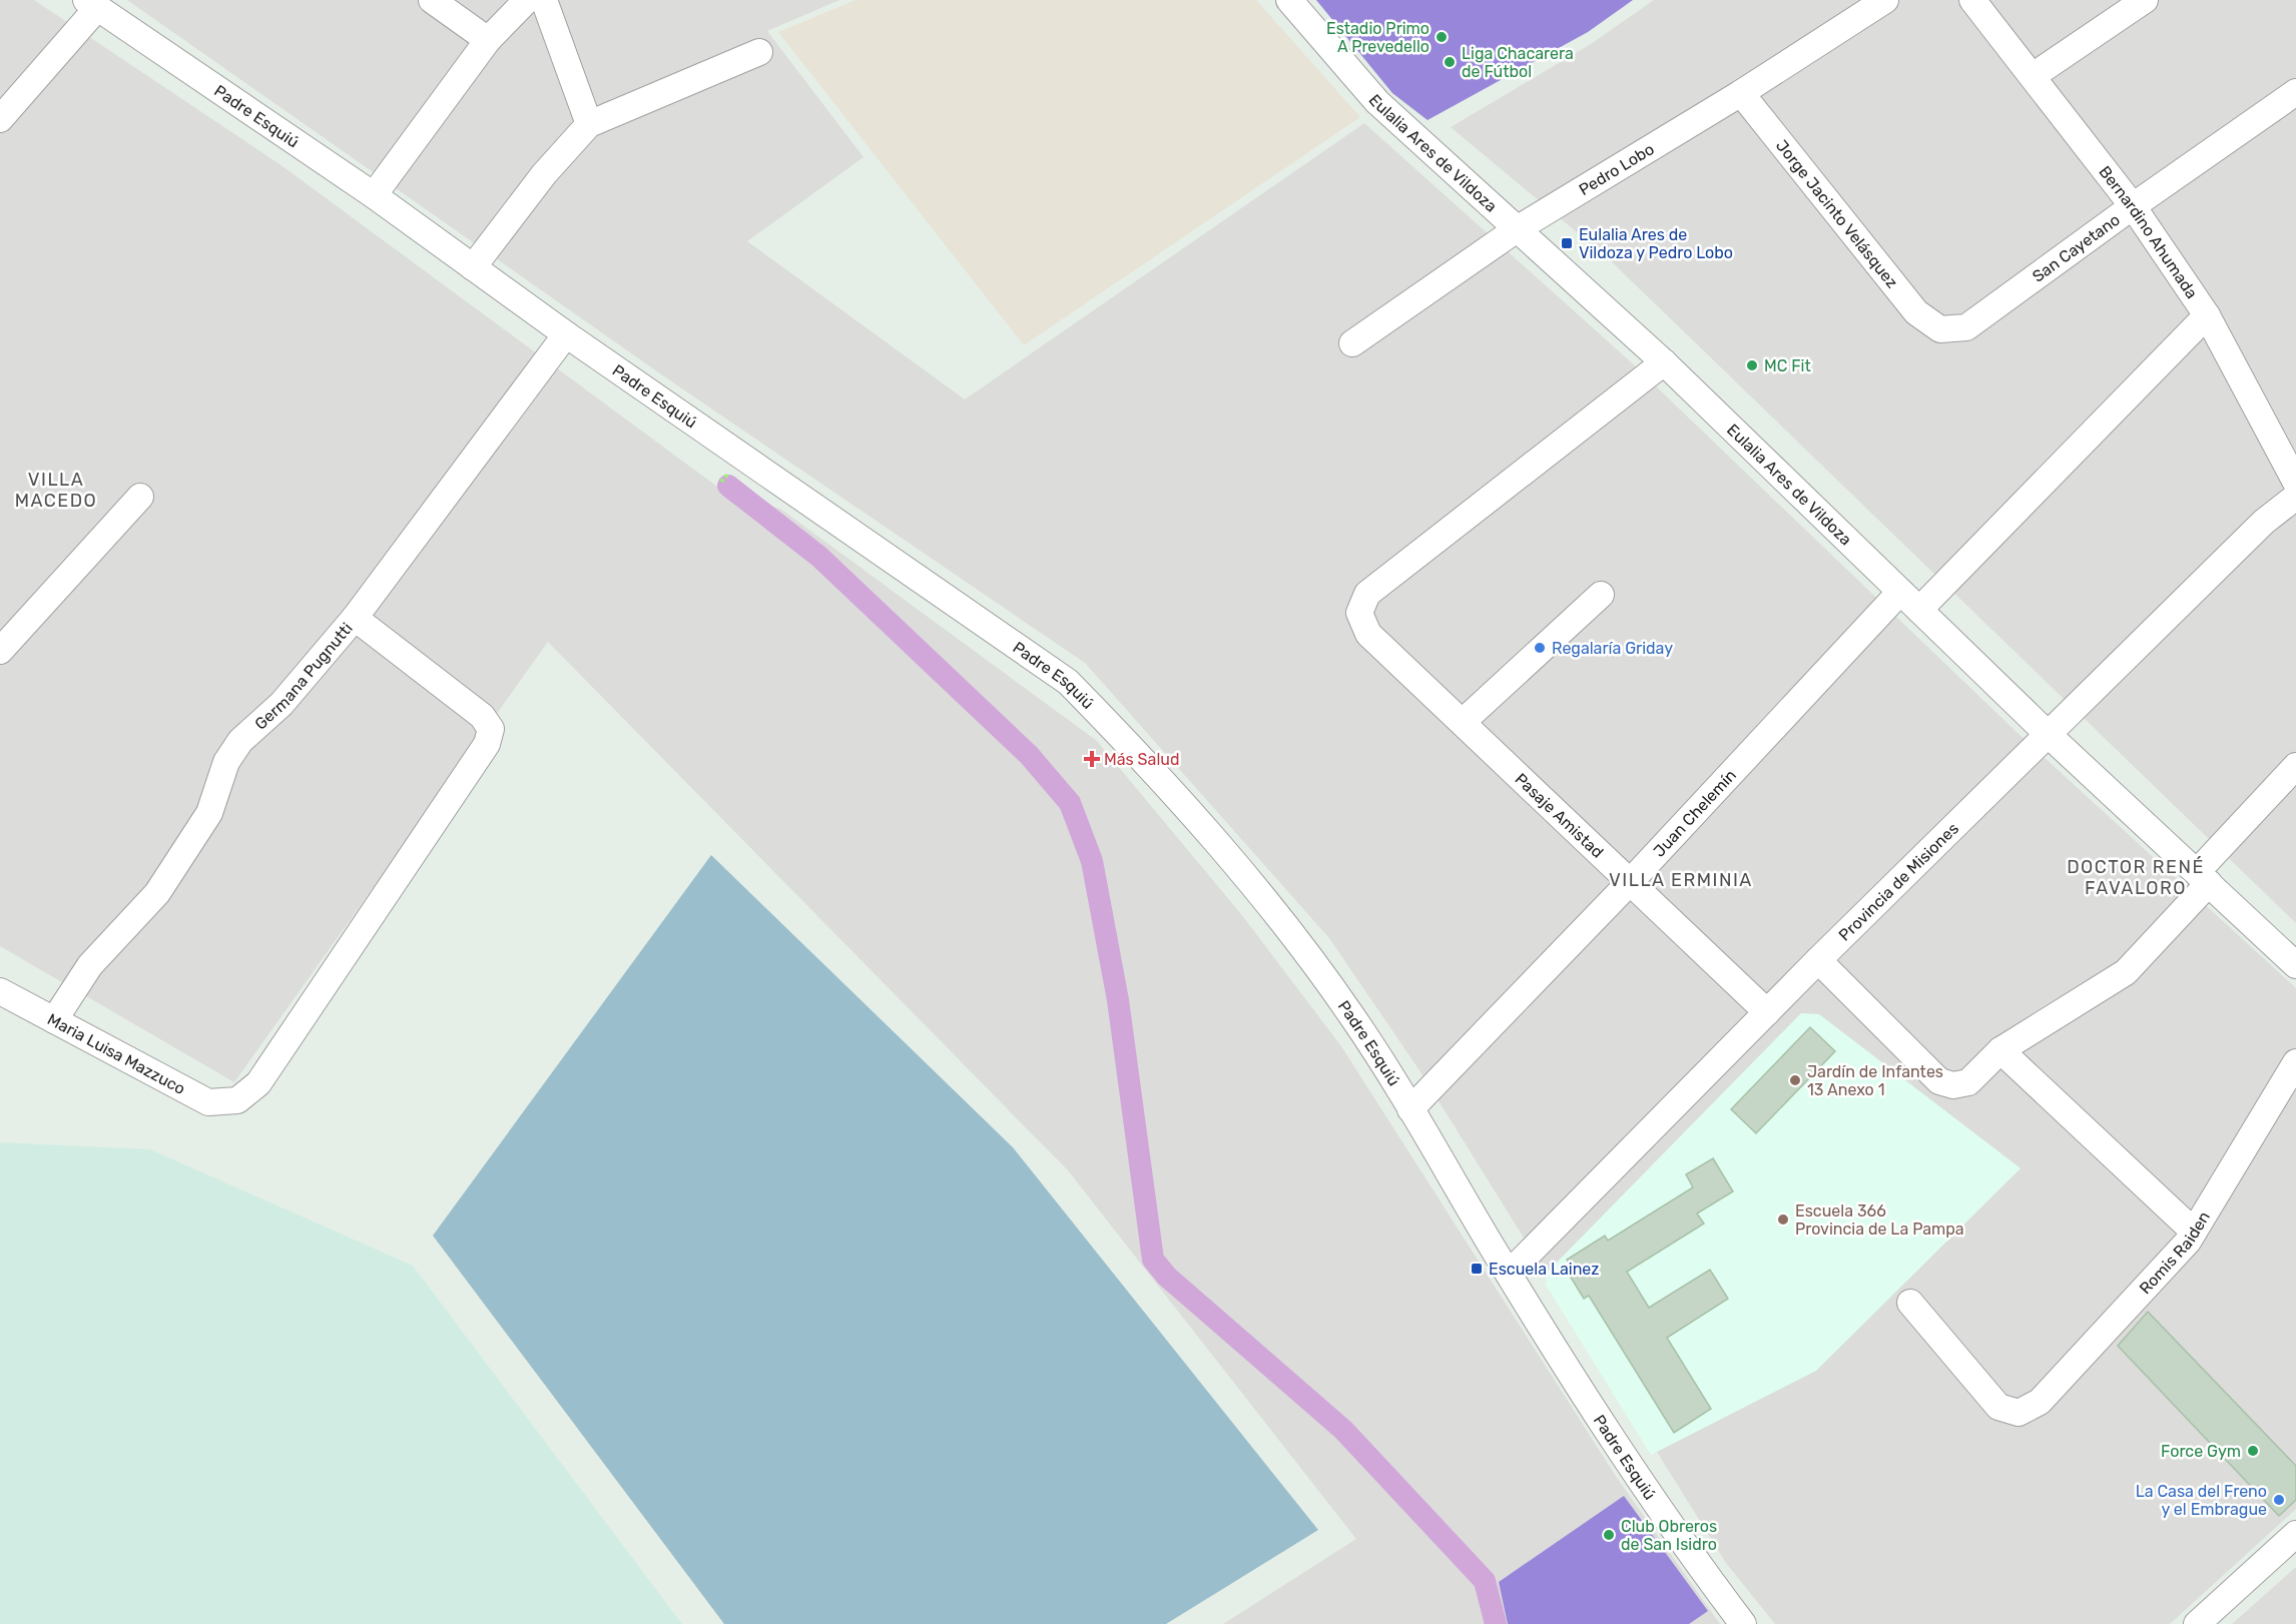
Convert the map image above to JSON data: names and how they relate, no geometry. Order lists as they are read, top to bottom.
{
  "streets": {
    "street": [
      "Padre Esquiú",
      "Eulalia Ares de Vildoza",
      "Pedro Lobo",
      "Jorge Jacinto Velásquez",
      "Bernardino Ahumada",
      "San Cayetano",
      "Germana Pugnutti",
      "Juan Chelemín",
      "Pasaje Amistad",
      "Provincia de Misiones",
      "Maria Luisa Mazzuco",
      "Romis Raiden"
    ]
  },
  "crossings": [
    ["Padre Esquiú", "Germana Pugnutti"],
    ["Padre Esquiú", "Juan Chelemín"],
    ["Padre Esquiú", "Provincia de Misiones"],
    ["Eulalia Ares de Vildoza", "Pedro Lobo"],
    ["Eulalia Ares de Vildoza", "Juan Chelemín"],
    ["Eulalia Ares de Vildoza", "Pasaje Amistad"],
    ["Eulalia Ares de Vildoza", "Provincia de Misiones"],
    ["Pedro Lobo", "Jorge Jacinto Velásquez"],
    ["Jorge Jacinto Velásquez", "San Cayetano"],
    ["Bernardino Ahumada", "San Cayetano"],
    ["Germana Pugnutti", "Maria Luisa Mazzuco"],
    ["Juan Chelemín", "Pasaje Amistad"],
    ["Pasaje Amistad", "Provincia de Misiones"]
  ],
  "districts": ["VILLA MACEDO", "DOCTOR RENÉ FAVALORO", "VILLA ERMINIA"],
  "places": {
    "other": [
      "Estadio Primo A Prevedello",
      "Liga Chacarera de Fútbol",
      "MC Fit",
      "Regalaría Griday",
      "Jardín de Infantes 13 Anexo 1",
      "Escuela 366 Provincia de La Pampa",
      "Force Gym",
      "La Casa del Freno y el Embrague",
      "Club Obreros de San Isidro"
    ],
    "transit": ["Eulalia Ares de Vildoza y Pedro Lobo", "Escuela Lainez"],
    "health": ["Más Salud"]
  }
}
